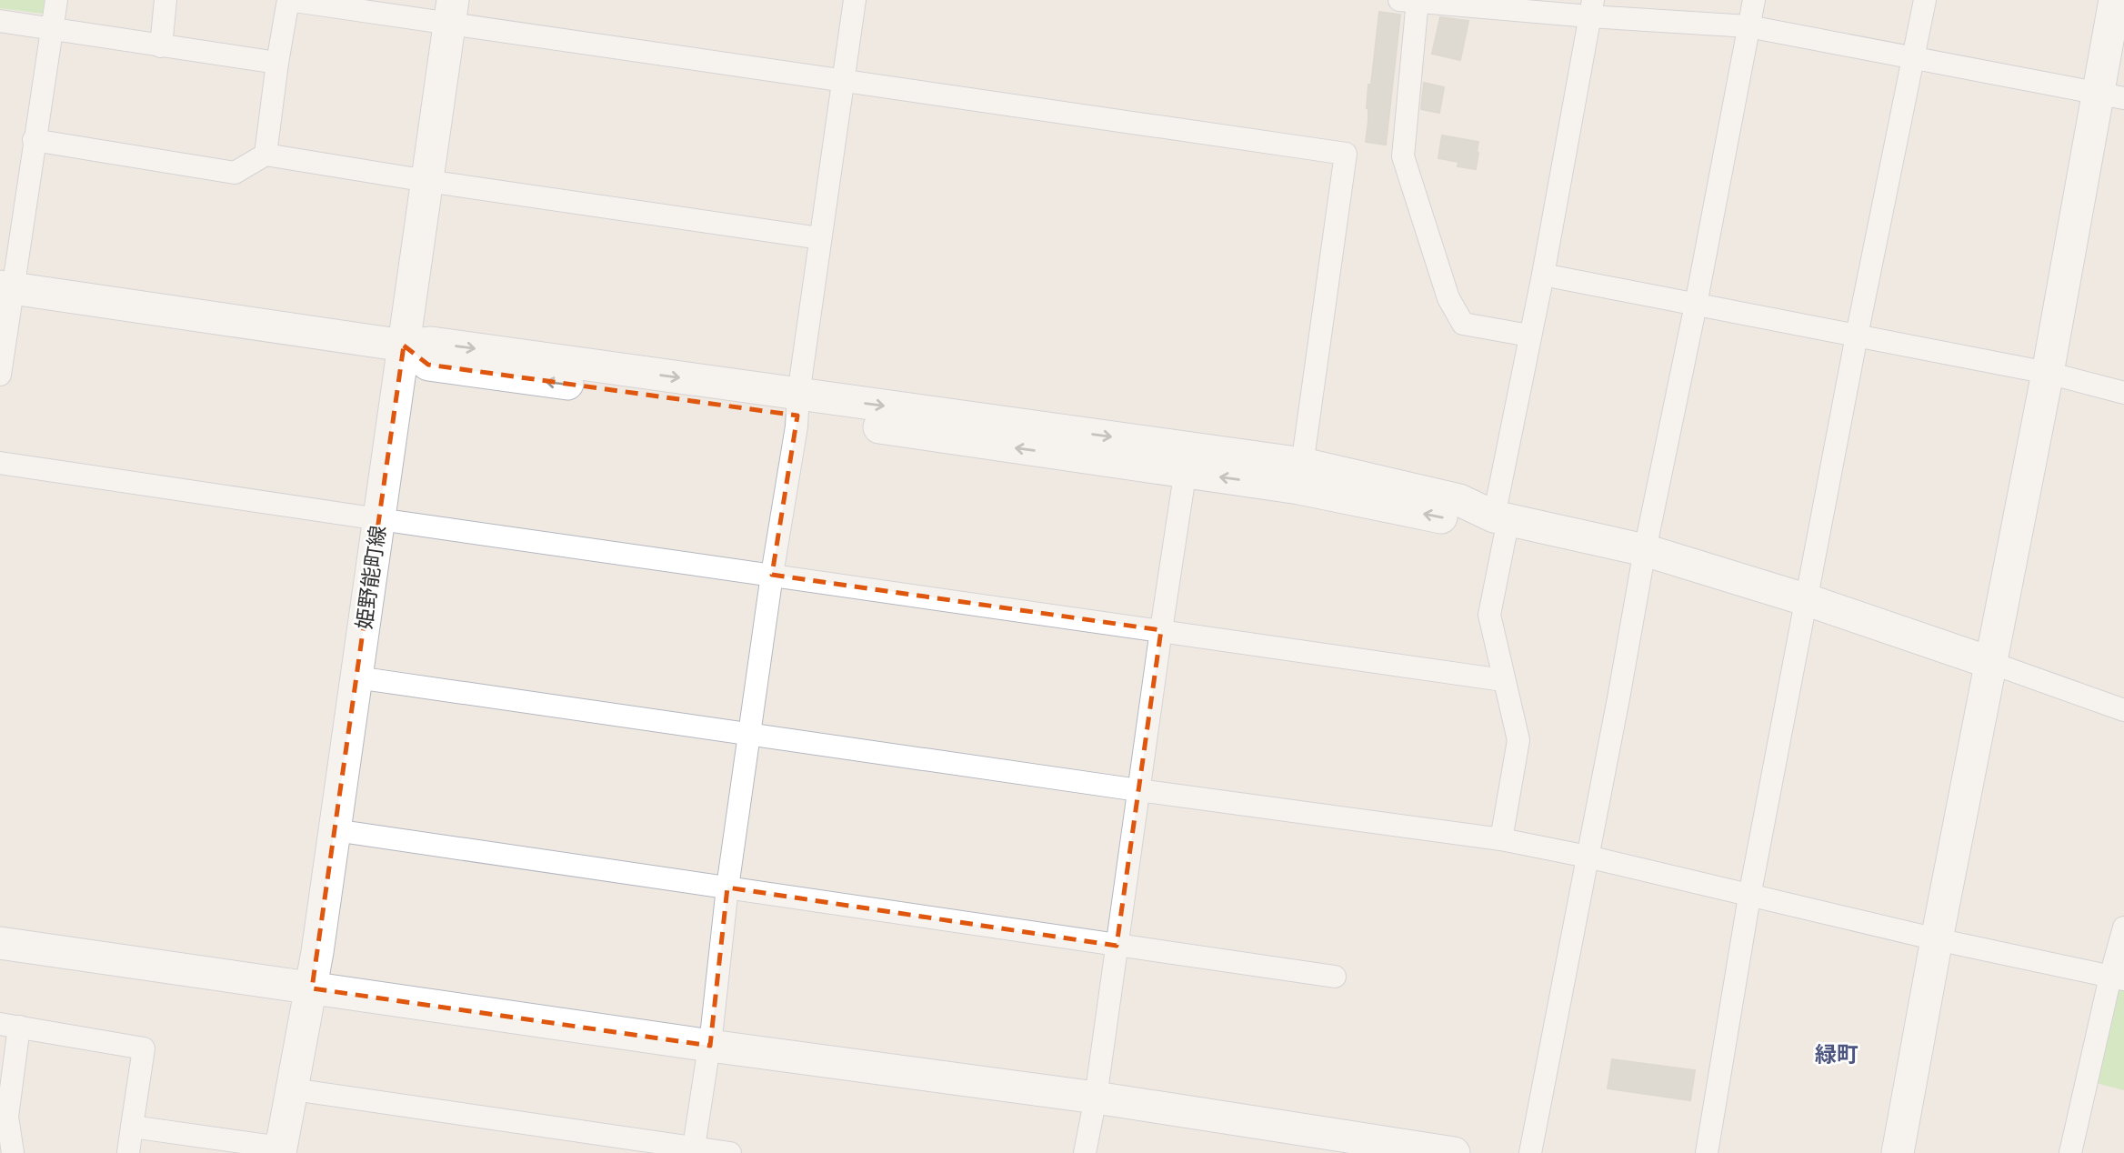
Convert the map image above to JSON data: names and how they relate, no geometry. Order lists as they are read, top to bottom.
{
  "streets": {
    "street": ["姫野能町線"]
  },
  "districts": ["緑町"]
}
